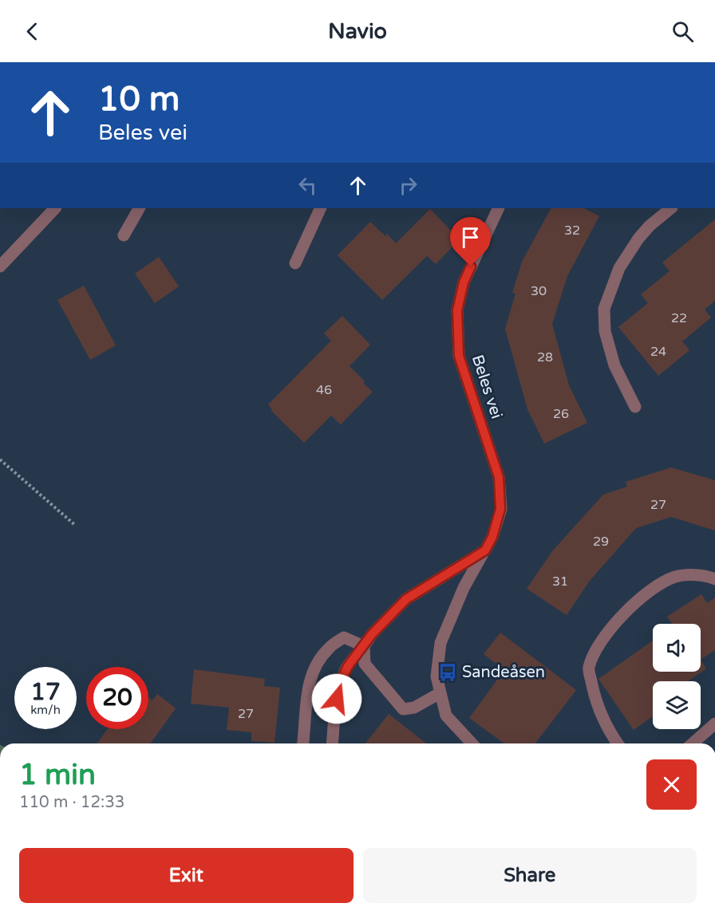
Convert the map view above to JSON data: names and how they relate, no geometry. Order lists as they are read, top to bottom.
{
  "streets": {
    "street": ["Beles vei"]
  },
  "places": {
    "bus stop": ["Sandeåsen"]
  },
  "house_numbers": [
    "32",
    "30",
    "22",
    "24",
    "28",
    "46",
    "26",
    "27",
    "29",
    "31",
    "27"
  ],
  "page": {
    "header": "Navio",
    "turn": ["10 m", "Beles vei"],
    "speed": "17 km/h",
    "limit": "20",
    "heading": ["1 min", "110 m · 12:33"],
    "buttons": ["Exit", "Share"]
  }
}
